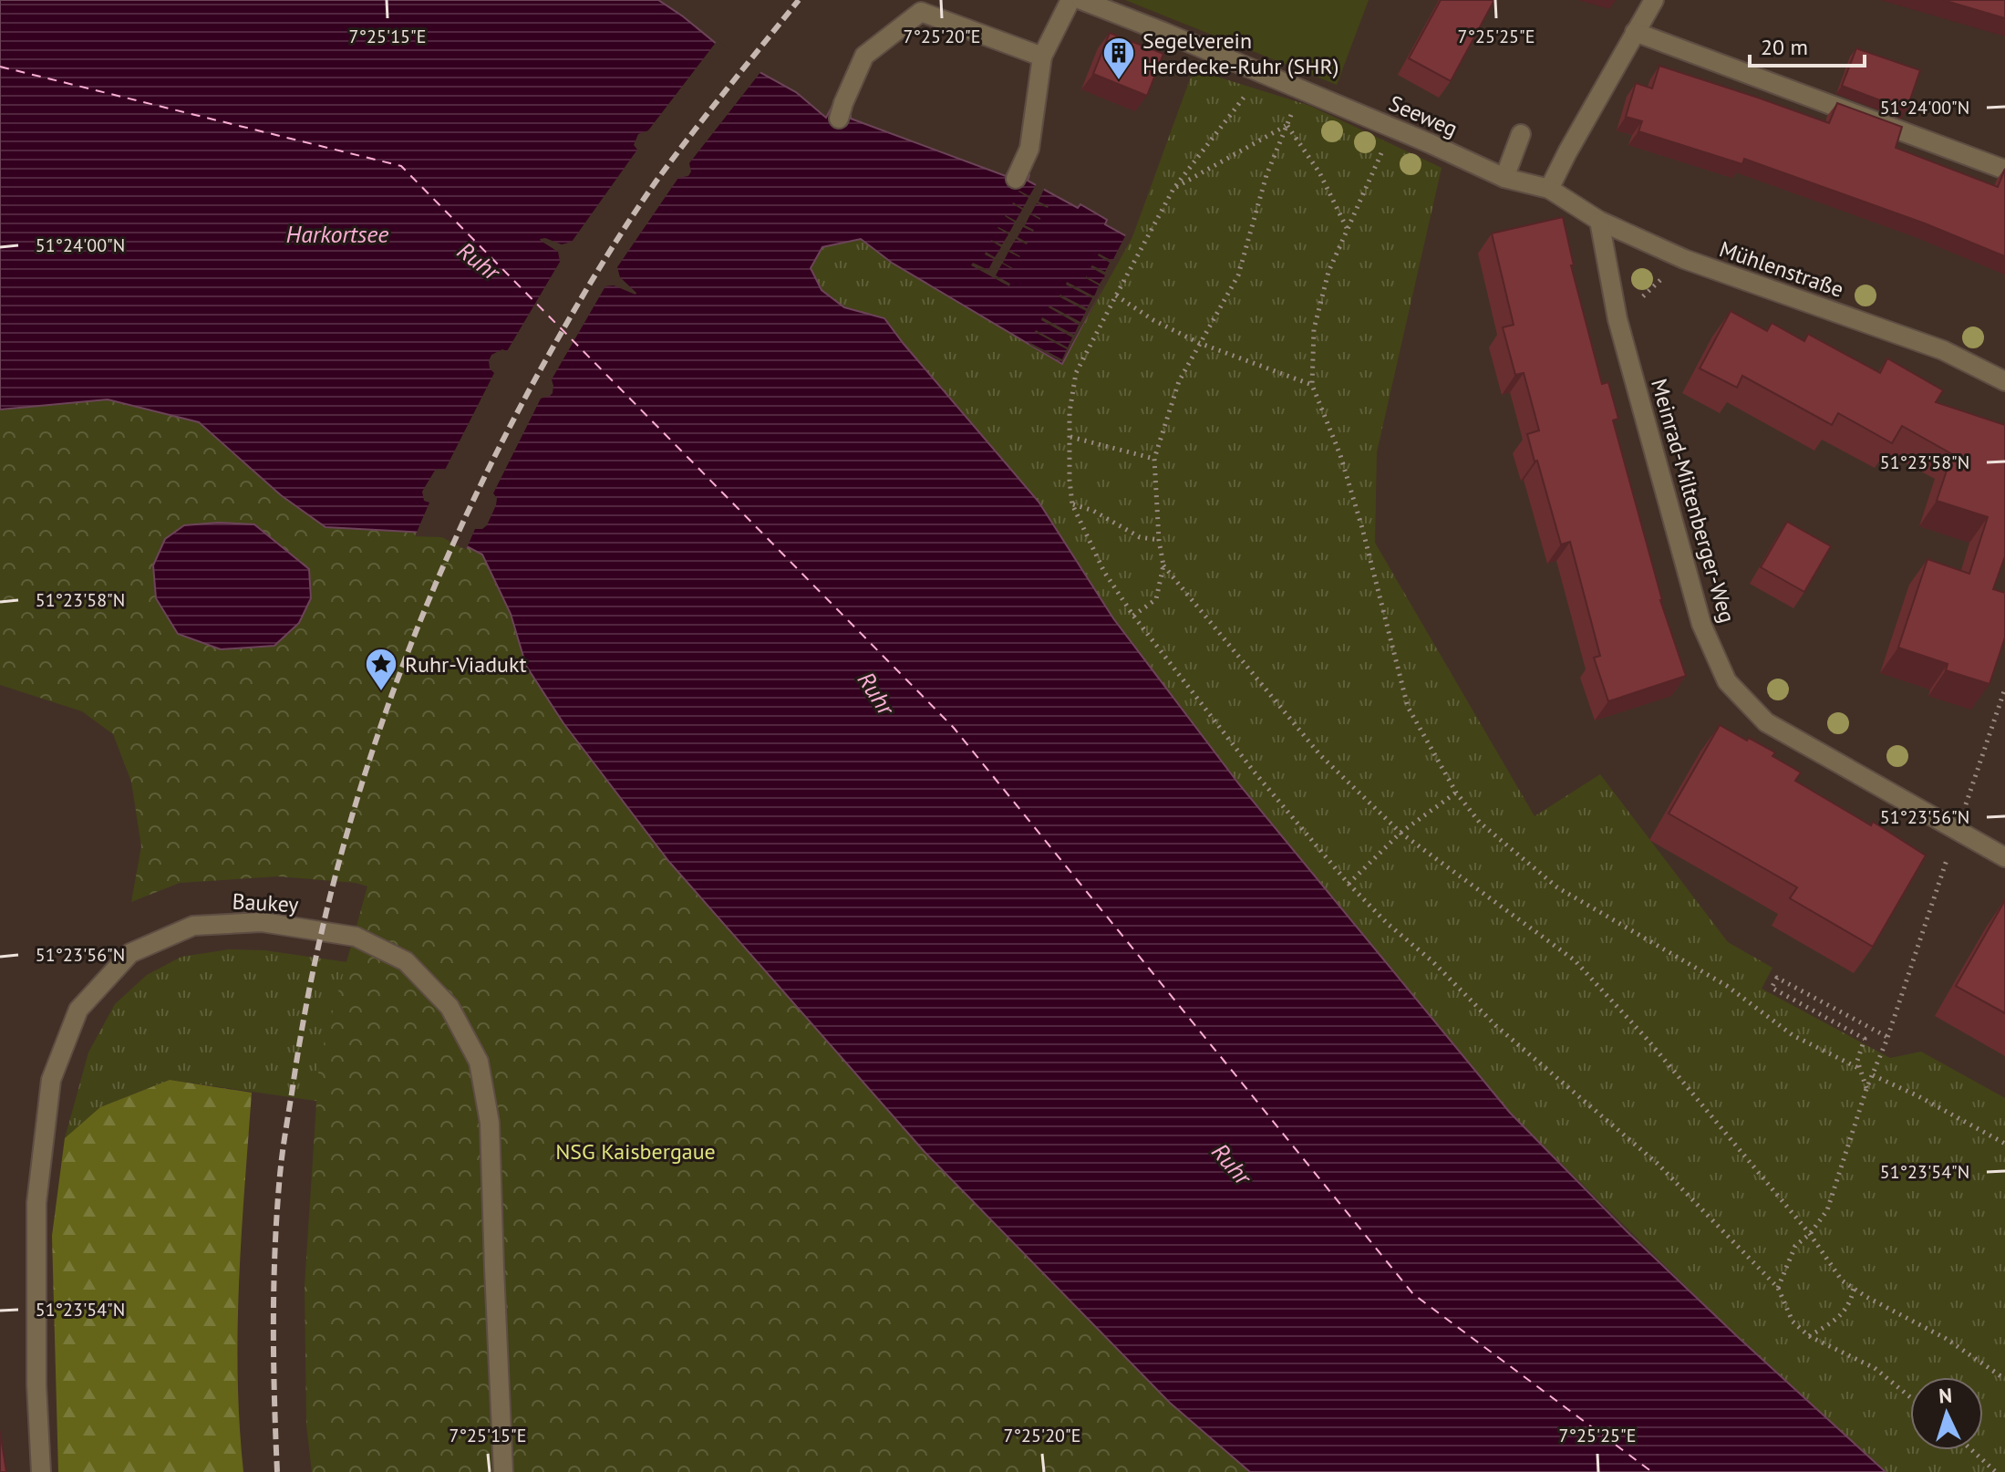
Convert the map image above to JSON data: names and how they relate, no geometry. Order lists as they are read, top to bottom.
{
  "streets": {
    "street": [
      "Seeweg",
      "Mühlenstraße",
      "Meinrad-Miltenberger-Weg",
      "Baukey"
    ]
  },
  "crossings": [
    ["Seeweg", "Mühlenstraße"],
    ["Mühlenstraße", "Meinrad-Miltenberger-Weg"]
  ],
  "water": ["Harkortsee", "Ruhr"],
  "parks": ["NSG Kaisbergaue"],
  "places": {
    "building": ["Segelverein Herdecke-Ruhr (SHR)"],
    "place": ["Ruhr-Viadukt"]
  },
  "scale_bar": "20 m",
  "north": "top",
  "coordinates": [
    "7°25'15\"E",
    "7°25'20\"E",
    "7°25'25\"E",
    "51°24'00\"N",
    "51°23'58\"N",
    "51°23'56\"N",
    "51°23'54\"N"
  ]
}
